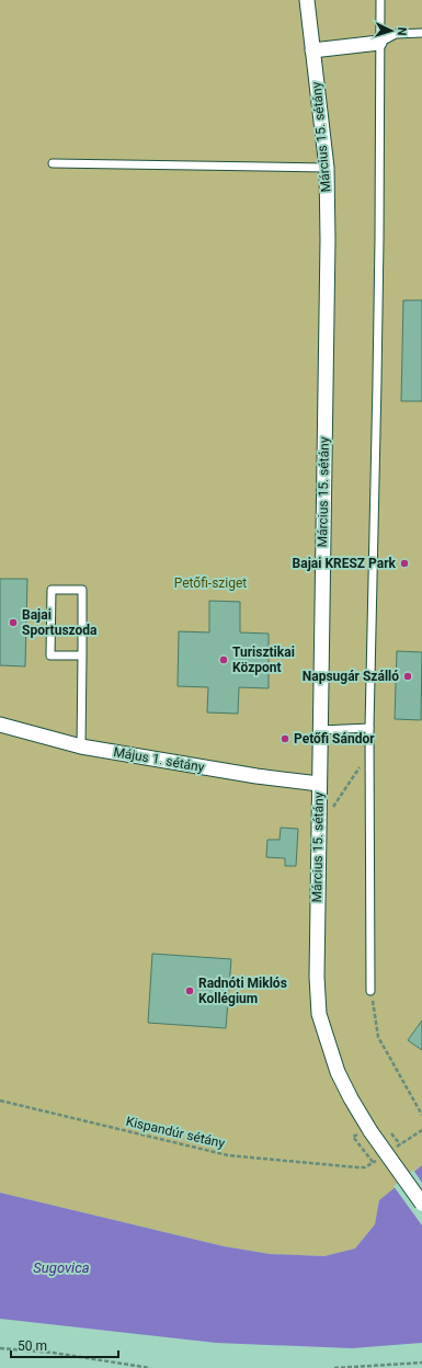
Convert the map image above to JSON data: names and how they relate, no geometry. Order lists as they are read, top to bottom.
{
  "streets": {
    "street": ["Március 15. sétány", "Május 1. sétány"],
    "path": ["Kispandúr sétány"]
  },
  "crossings": [
    ["Március 15. sétány", "Május 1. sétány"]
  ],
  "water": ["Sugovica"],
  "parks": ["Petőfi-sziget"],
  "places": [
    "Bajai KRESZ Park",
    "Bajai Sportuszoda",
    "Turisztikai Központ",
    "Napsugár Szálló",
    "Petőfi Sándor",
    "Radnóti Miklós Kollégium"
  ],
  "scale_bar": "50 m",
  "north": "right"
}
